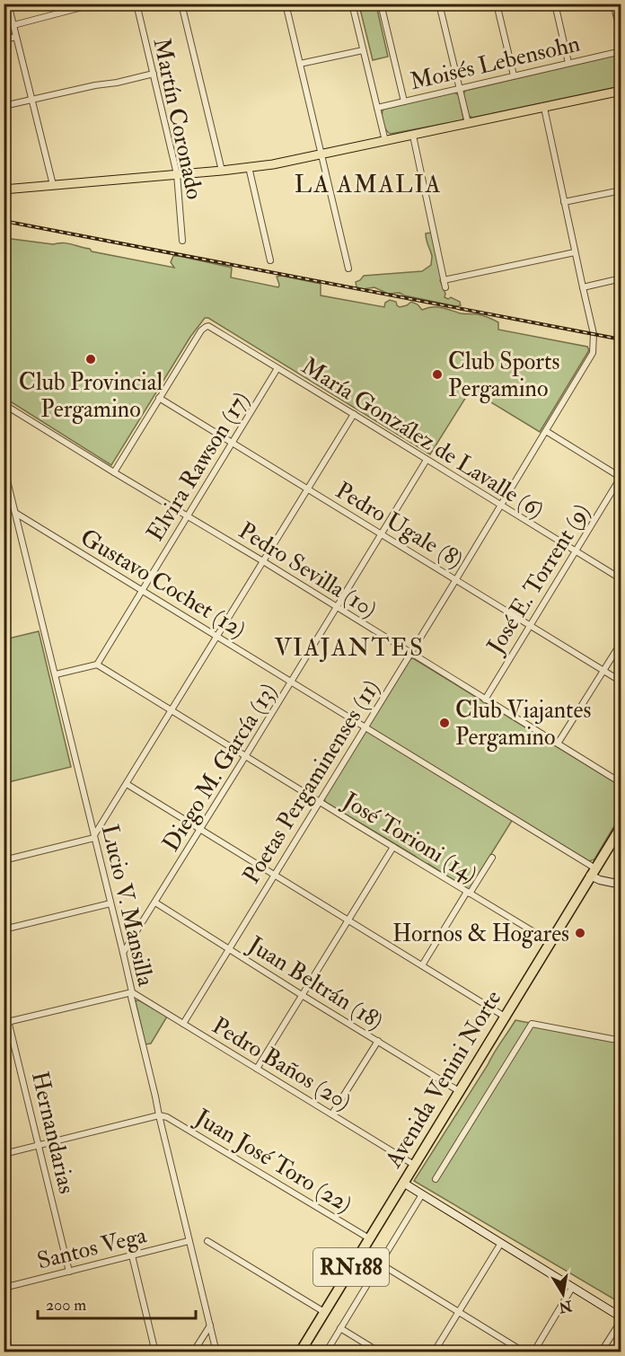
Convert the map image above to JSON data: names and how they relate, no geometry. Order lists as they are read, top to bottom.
{
  "streets": {
    "highway": ["Avenida Venini Norte", "RN188"],
    "street": [
      "Moisés Lebensohn",
      "Martín Coronado",
      "María González de Lavalle (6)",
      "Elvira Rawson (17)",
      "Pedro Ugale (8)",
      "Pedro Sevilla (10)",
      "José E. Torrent (9)",
      "Gustavo Cochet (12)",
      "Diego M. García (13)",
      "Poetas Pergaminenses (11)",
      "José Torioni (14)",
      "Lucio V. Mansilla",
      "Juan Beltrán (18)",
      "Pedro Baños (20)",
      "Hernandarias",
      "Juan José Toro (22)",
      "Santos Vega"
    ]
  },
  "crossings": [
    ["María González de Lavalle (6)", "Elvira Rawson (17)"],
    ["María González de Lavalle (6)", "Pedro Ugale (8)"],
    ["María González de Lavalle (6)", "José E. Torrent (9)"],
    ["María González de Lavalle (6)", "Diego M. García (13)"],
    ["María González de Lavalle (6)", "Poetas Pergaminenses (11)"],
    ["Elvira Rawson (17)", "Pedro Ugale (8)"],
    ["Elvira Rawson (17)", "Pedro Sevilla (10)"],
    ["Elvira Rawson (17)", "Gustavo Cochet (12)"],
    ["Elvira Rawson (17)", "José Torioni (14)"],
    ["Pedro Ugale (8)", "José E. Torrent (9)"],
    ["Pedro Ugale (8)", "Diego M. García (13)"],
    ["Pedro Ugale (8)", "Poetas Pergaminenses (11)"],
    ["Pedro Sevilla (10)", "José E. Torrent (9)"],
    ["Pedro Sevilla (10)", "Diego M. García (13)"],
    ["Pedro Sevilla (10)", "Poetas Pergaminenses (11)"],
    ["Gustavo Cochet (12)", "Diego M. García (13)"],
    ["Gustavo Cochet (12)", "Poetas Pergaminenses (11)"],
    ["Gustavo Cochet (12)", "Lucio V. Mansilla"],
    ["Gustavo Cochet (12)", "Avenida Venini Norte"],
    ["Diego M. García (13)", "José Torioni (14)"],
    ["Diego M. García (13)", "Lucio V. Mansilla"],
    ["Diego M. García (13)", "Juan Beltrán (18)"],
    ["Poetas Pergaminenses (11)", "José Torioni (14)"],
    ["Poetas Pergaminenses (11)", "Juan Beltrán (18)"],
    ["Poetas Pergaminenses (11)", "Pedro Baños (20)"],
    ["José Torioni (14)", "Avenida Venini Norte"],
    ["Lucio V. Mansilla", "Pedro Baños (20)"],
    ["Lucio V. Mansilla", "Juan José Toro (22)"],
    ["Lucio V. Mansilla", "Santos Vega"],
    ["Juan Beltrán (18)", "Avenida Venini Norte"],
    ["Pedro Baños (20)", "Avenida Venini Norte"],
    ["Avenida Venini Norte", "Juan José Toro (22)"],
    ["Hernandarias", "Santos Vega"]
  ],
  "districts": ["LA AMALIA", "VIAJANTES"],
  "places": [
    "Club Provincial Pergamino",
    "Club Sports Pergamino",
    "Club Viajantes Pergamino",
    "Hornos & Hogares"
  ],
  "scale_bar": "200 m",
  "north": "bottom"
}
